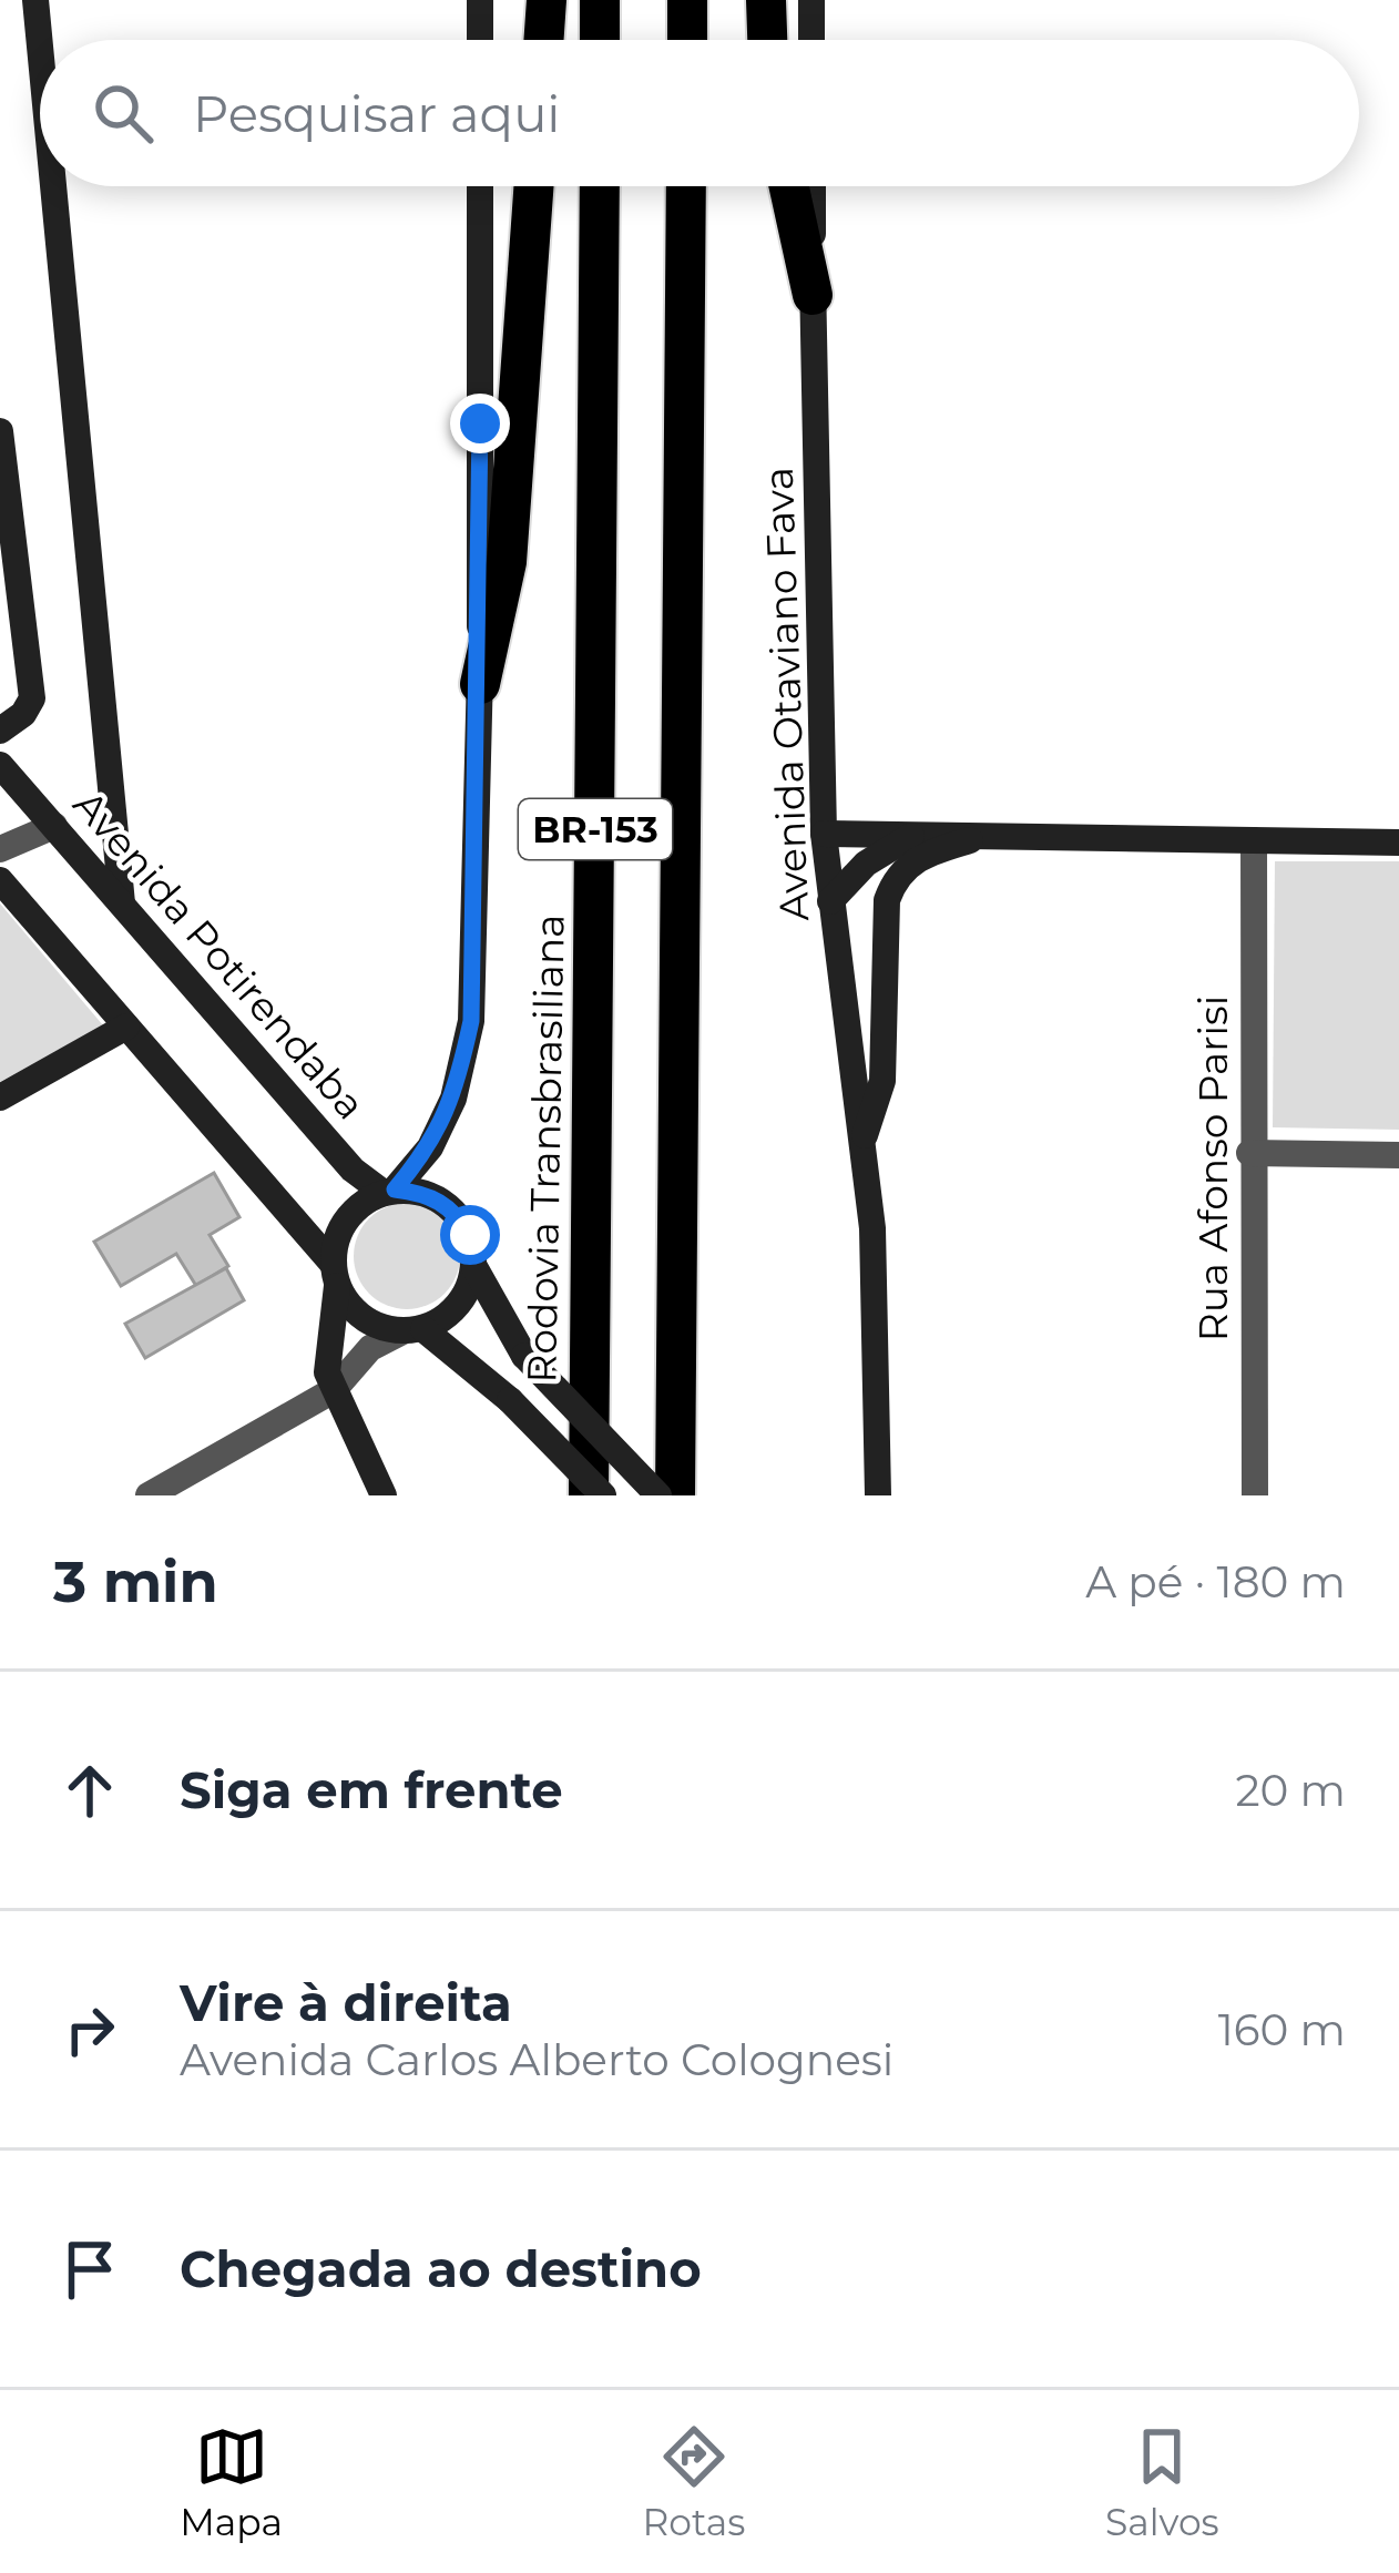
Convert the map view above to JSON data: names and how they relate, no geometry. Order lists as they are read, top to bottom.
{
  "streets": {
    "highway": ["BR-153", "Rodovia Transbrasiliana"],
    "main road": ["Avenida Otaviano Fava", "Avenida Potirendaba"],
    "street": ["Rua Afonso Parisi"]
  },
  "page": {
    "search": "Pesquisar aqui",
    "heading": ["3 min", "A pé · 180 m"],
    "list": [
      ["Siga em frente", "20 m"],
      ["Vire à direita", "Avenida Carlos Alberto Colognesi", "160 m"],
      "Chegada ao destino"
    ],
    "nav": ["Mapa", "Rotas", "Salvos"]
  }
}
